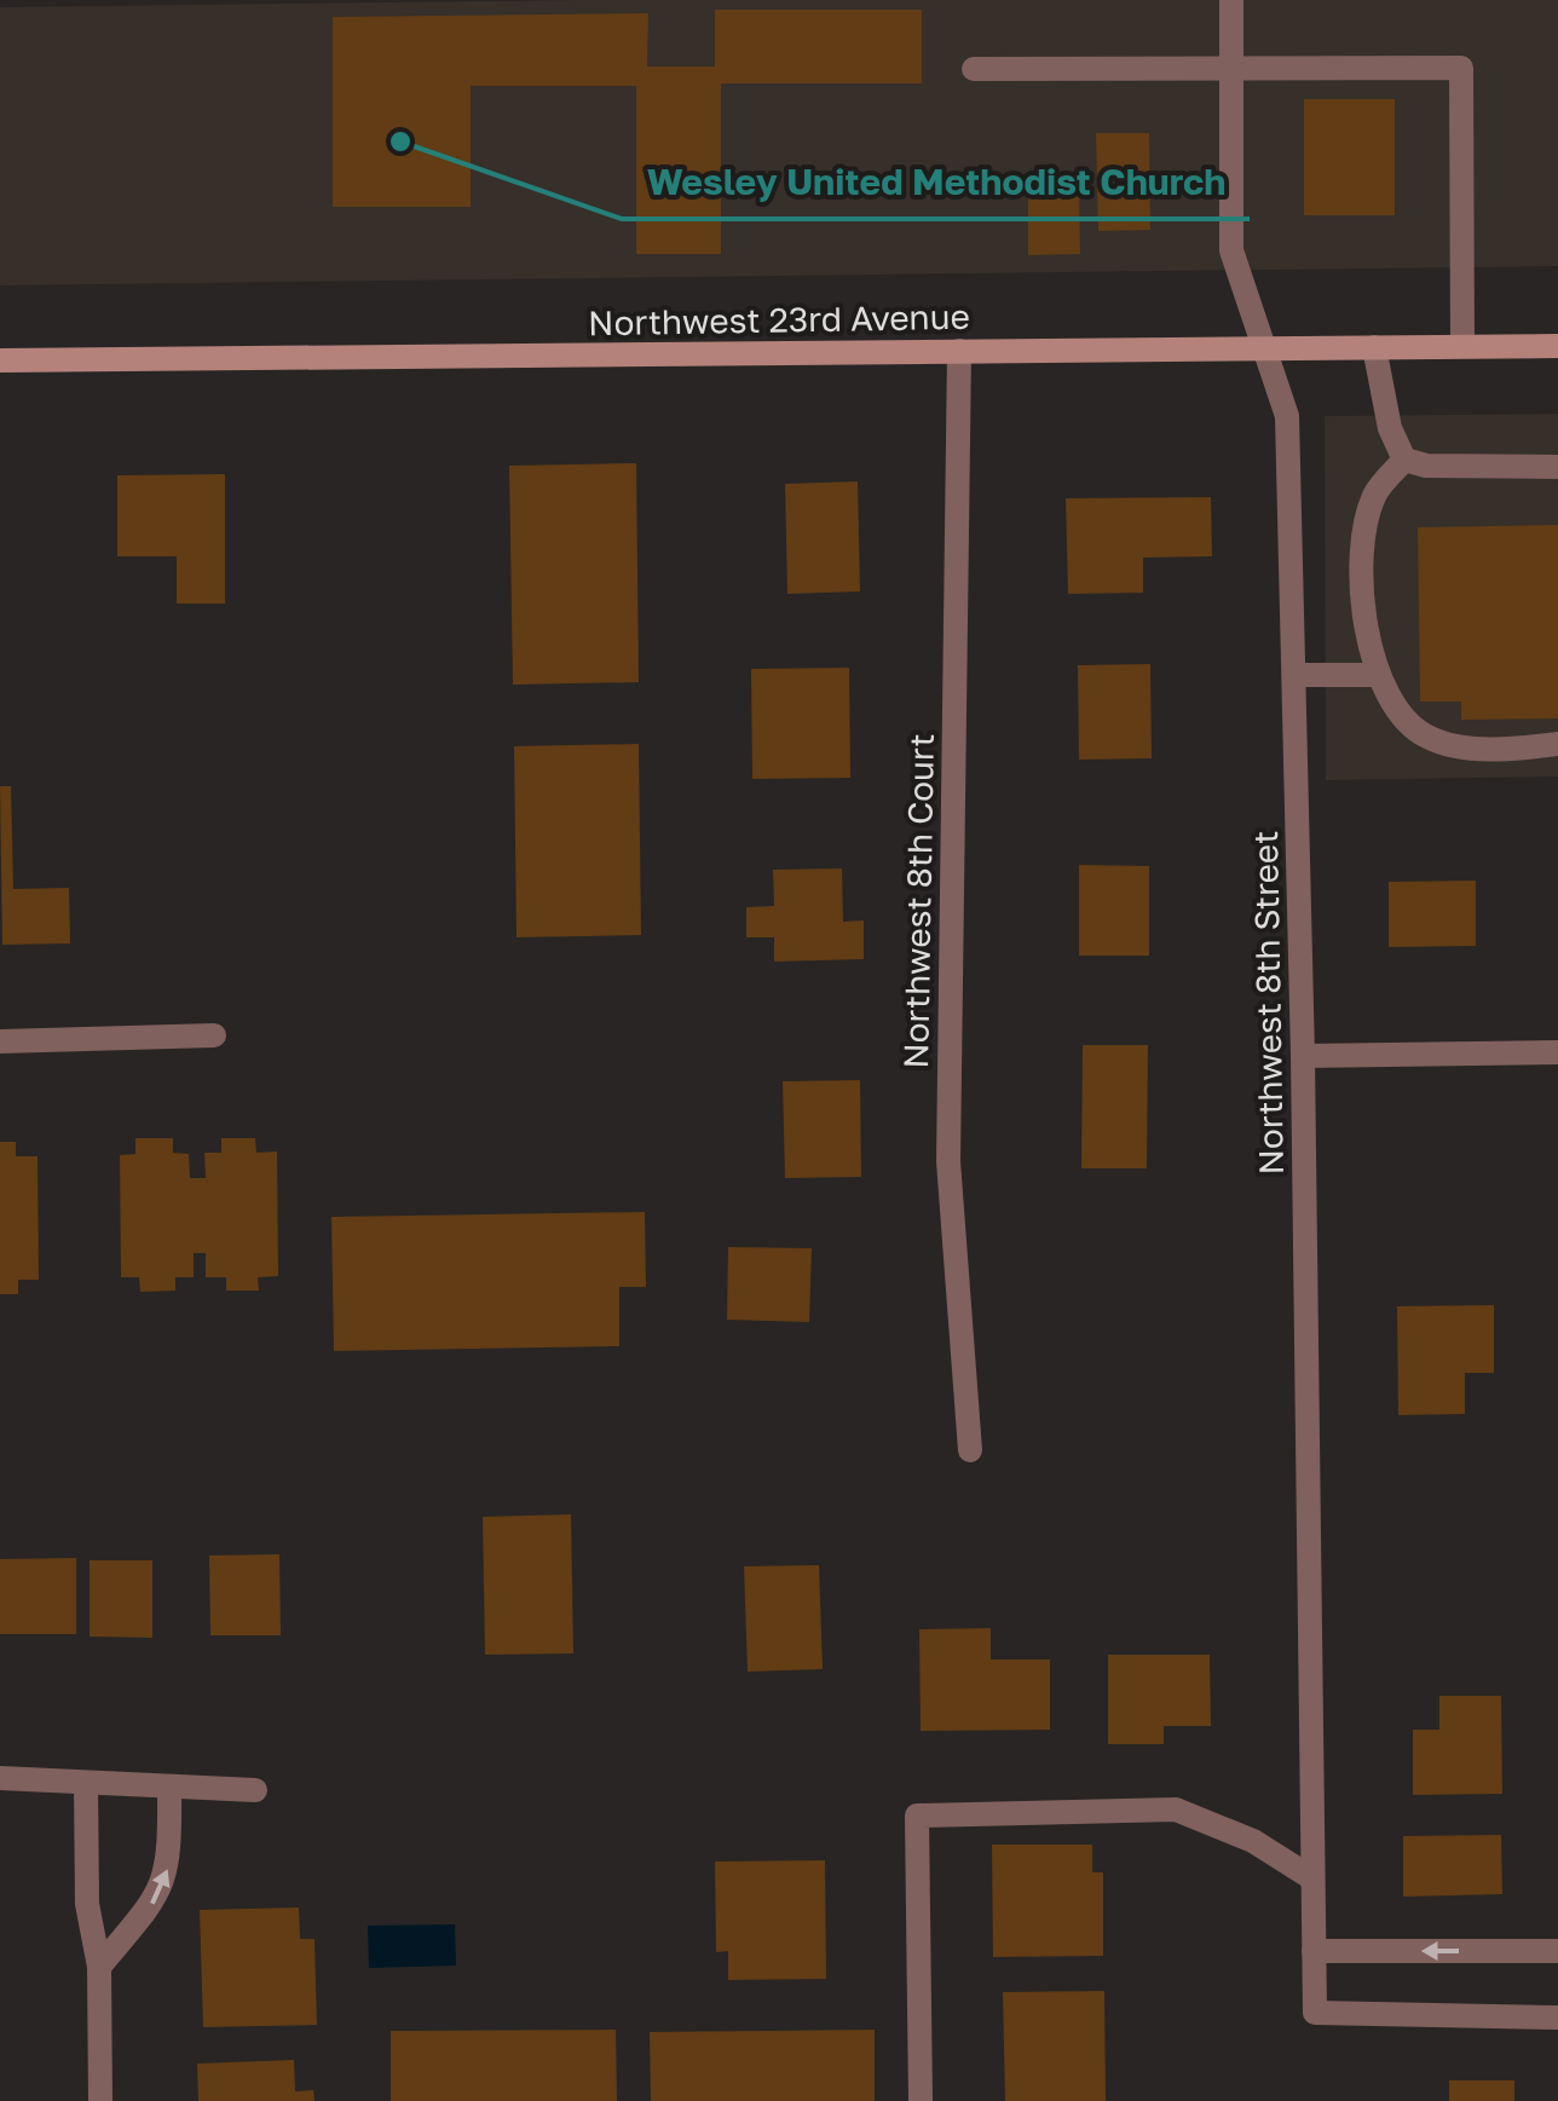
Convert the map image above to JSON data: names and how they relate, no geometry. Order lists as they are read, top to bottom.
{
  "streets": {
    "main road": ["Northwest 23rd Avenue"],
    "street": ["Northwest 8th Court", "Northwest 8th Street"]
  },
  "crossings": [
    ["Northwest 23rd Avenue", "Northwest 8th Court"],
    ["Northwest 23rd Avenue", "Northwest 8th Street"]
  ],
  "places": ["Wesley United Methodist Church"]
}
